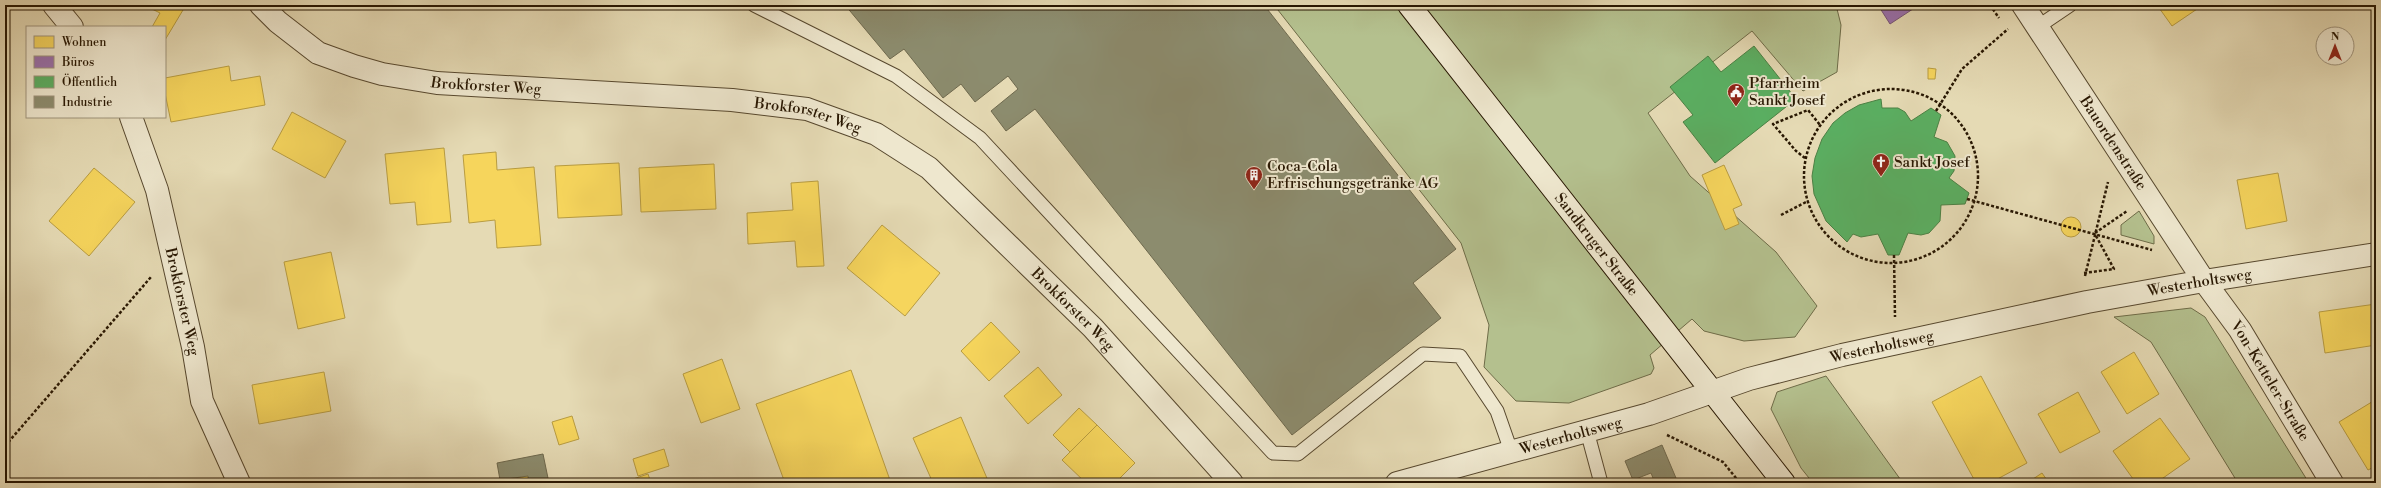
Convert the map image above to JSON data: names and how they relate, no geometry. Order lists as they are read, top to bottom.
{
  "streets": {
    "street": [
      "Brokforster Weg",
      "Bauordenstraße",
      "Sandkruger Straße",
      "Westerholtsweg",
      "Von-Ketteler-Straße"
    ]
  },
  "crossings": [
    ["Bauordenstraße", "Westerholtsweg"],
    ["Bauordenstraße", "Von-Ketteler-Straße"],
    ["Sandkruger Straße", "Westerholtsweg"],
    ["Westerholtsweg", "Von-Ketteler-Straße"]
  ],
  "places": {
    "public building": ["Pfarrheim Sankt Josef"],
    "church": ["Sankt Josef"],
    "building": ["Coca-Cola Erfrischungsgetränke AG"]
  },
  "legend": [
    "Wohnen",
    "Büros",
    "Öffentlich",
    "Industrie"
  ],
  "north": "top"
}
